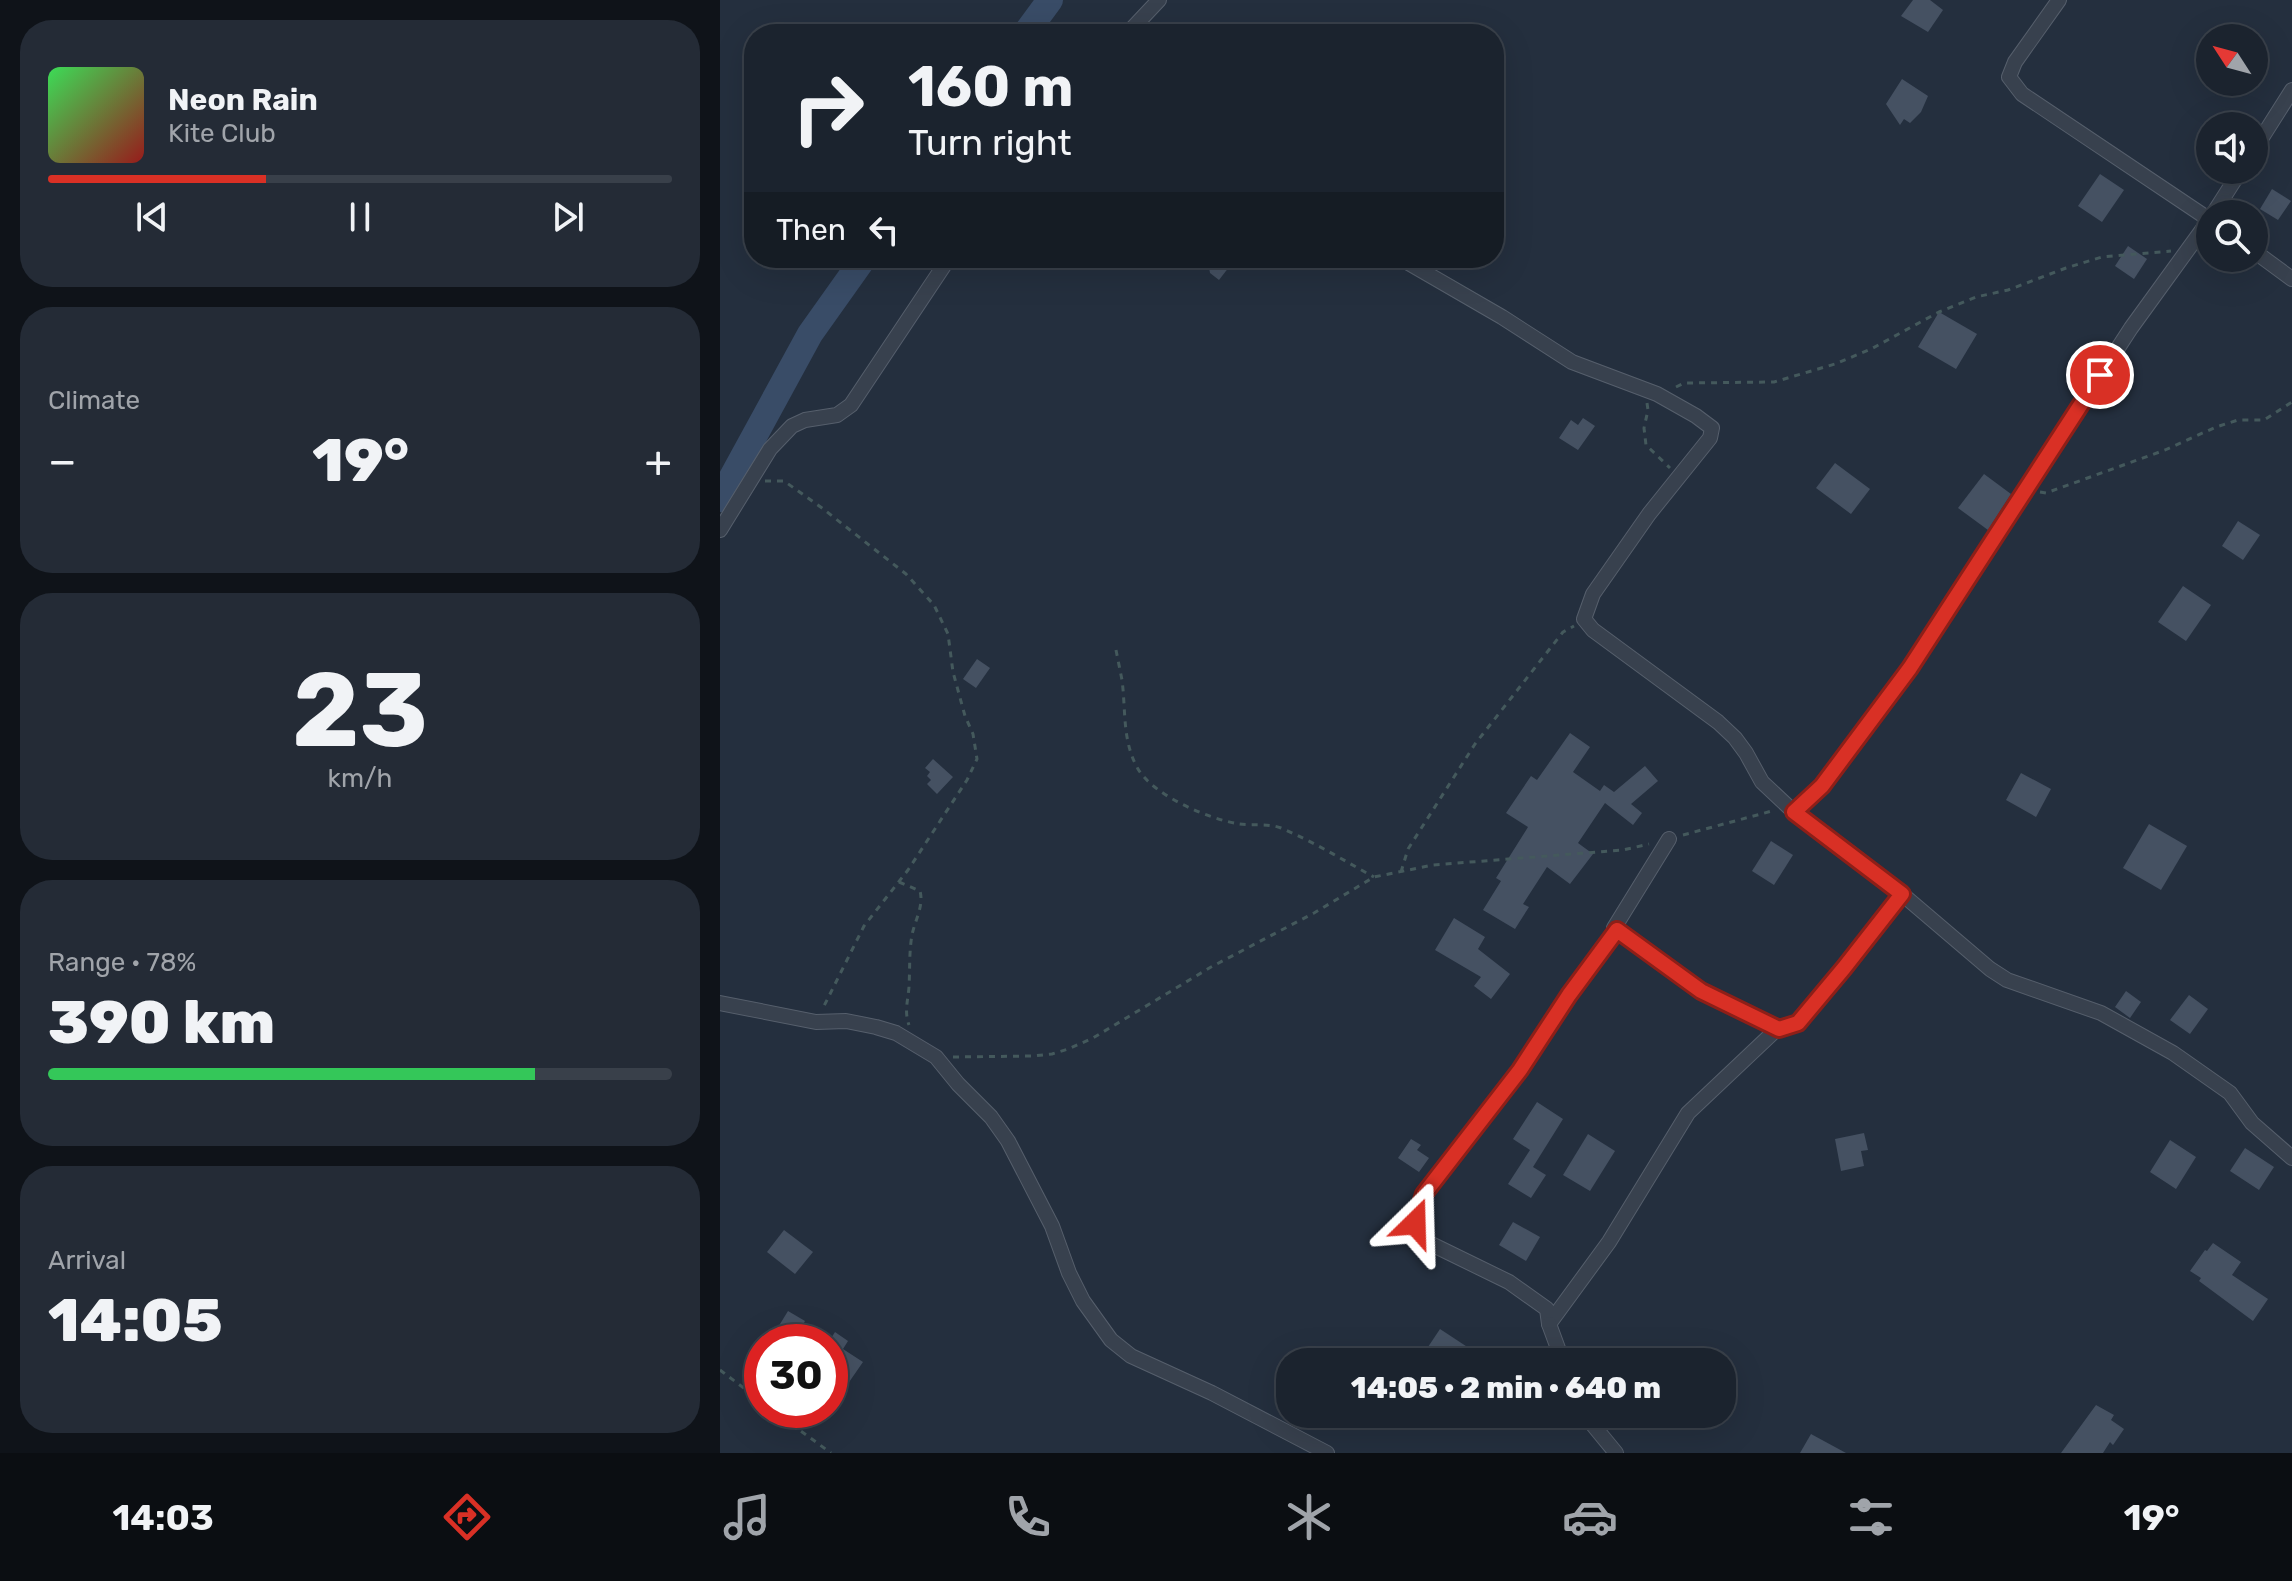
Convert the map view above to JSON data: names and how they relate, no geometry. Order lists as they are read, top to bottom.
{
  "north": "top left",
  "page": {
    "turn": ["160 m", "Turn right"],
    "song": ["Neon Rain", "Kite Club"],
    "then": "Then",
    "tile": [
      "Climate",
      ["23", "km/h"],
      ["Range · 78%", "390 km"],
      ["Arrival", "14:05"]
    ],
    "heat": ["−", "19°", "+"],
    "limit": "30",
    "trip": "14:05 · 2 min · 640 m",
    "tabs": ["14:03", "19°"]
  }
}
